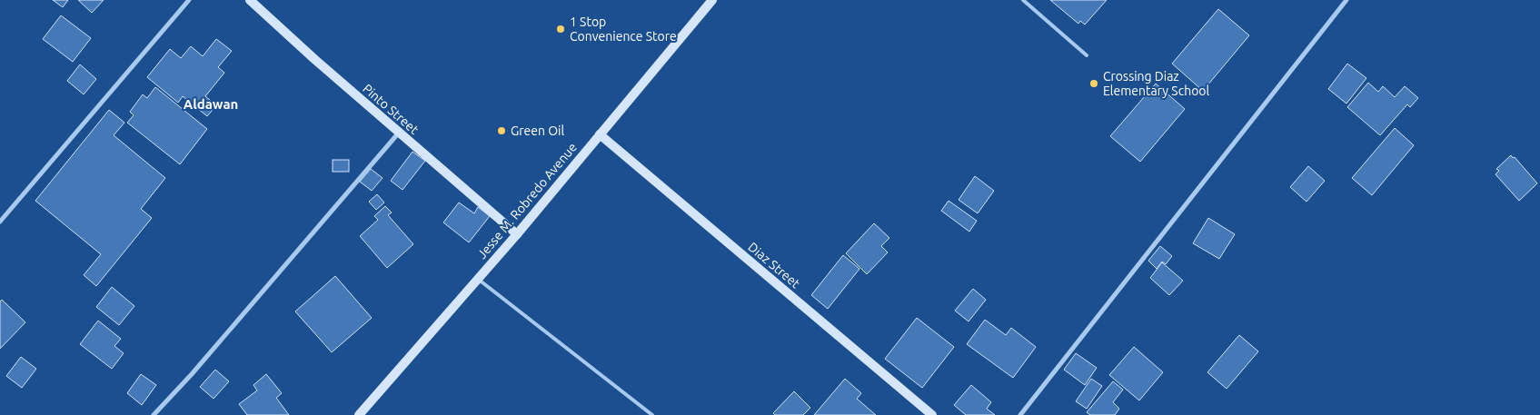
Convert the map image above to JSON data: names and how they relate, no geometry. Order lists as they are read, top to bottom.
{
  "streets": {
    "main road": ["Pinto Street", "Jesse M. Robredo Avenue", "Diaz Street"]
  },
  "crossings": [
    ["Pinto Street", "Jesse M. Robredo Avenue"],
    ["Jesse M. Robredo Avenue", "Diaz Street"]
  ],
  "districts": ["Aldawan"],
  "places": ["1 Stop Convenience Store", "Crossing Diaz Elementary School", "Green Oil"]
}
